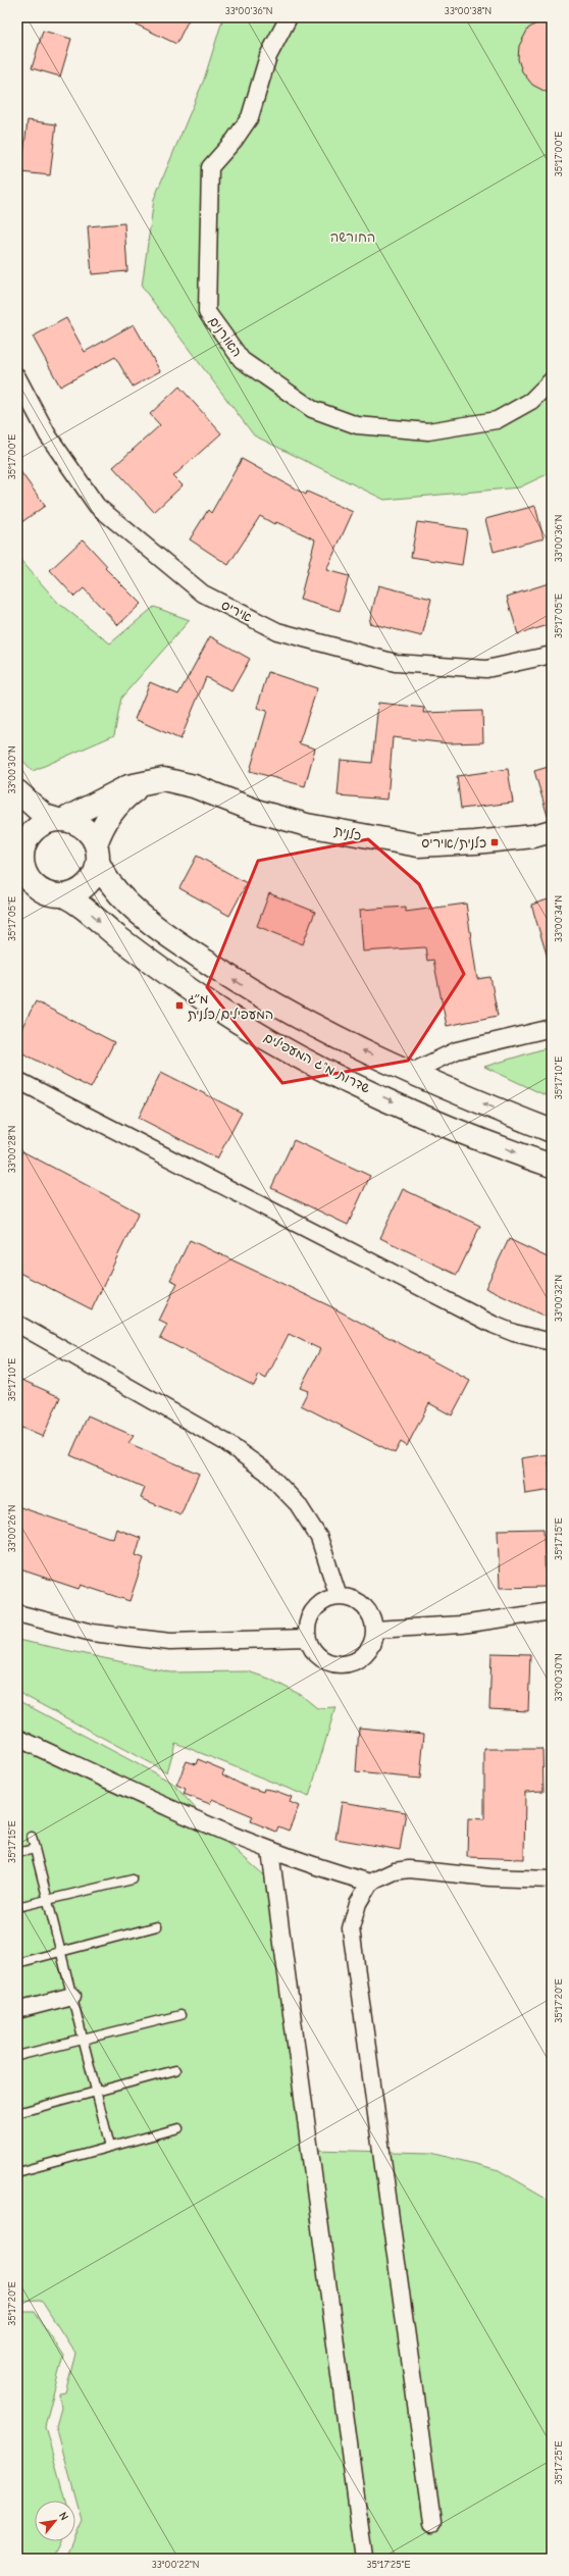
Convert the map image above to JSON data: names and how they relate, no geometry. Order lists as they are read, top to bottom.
{
  "streets": {
    "main road": ["כלנית", "שדרות מ\"ג המעפילים"],
    "street": ["האורנים", "איריס"]
  },
  "crossings": [
    ["כלנית", "שדרות מ\"ג המעפילים"]
  ],
  "parks": ["החורשה"],
  "places": {
    "transit": ["כלנית/איריס", "מ״ג המעפילים/כלנית"]
  },
  "north": "top right",
  "coordinates": [
    "33°00'36\"N",
    "33°00'38\"N",
    "35°17'00\"E",
    "35°17'05\"E",
    "33°00'30\"N",
    "33°00'34\"N",
    "35°17'10\"E",
    "33°00'28\"N",
    "33°00'32\"N",
    "33°00'26\"N",
    "35°17'15\"E",
    "35°17'20\"E",
    "35°17'25\"E",
    "33°00'22\"N"
  ]
}
